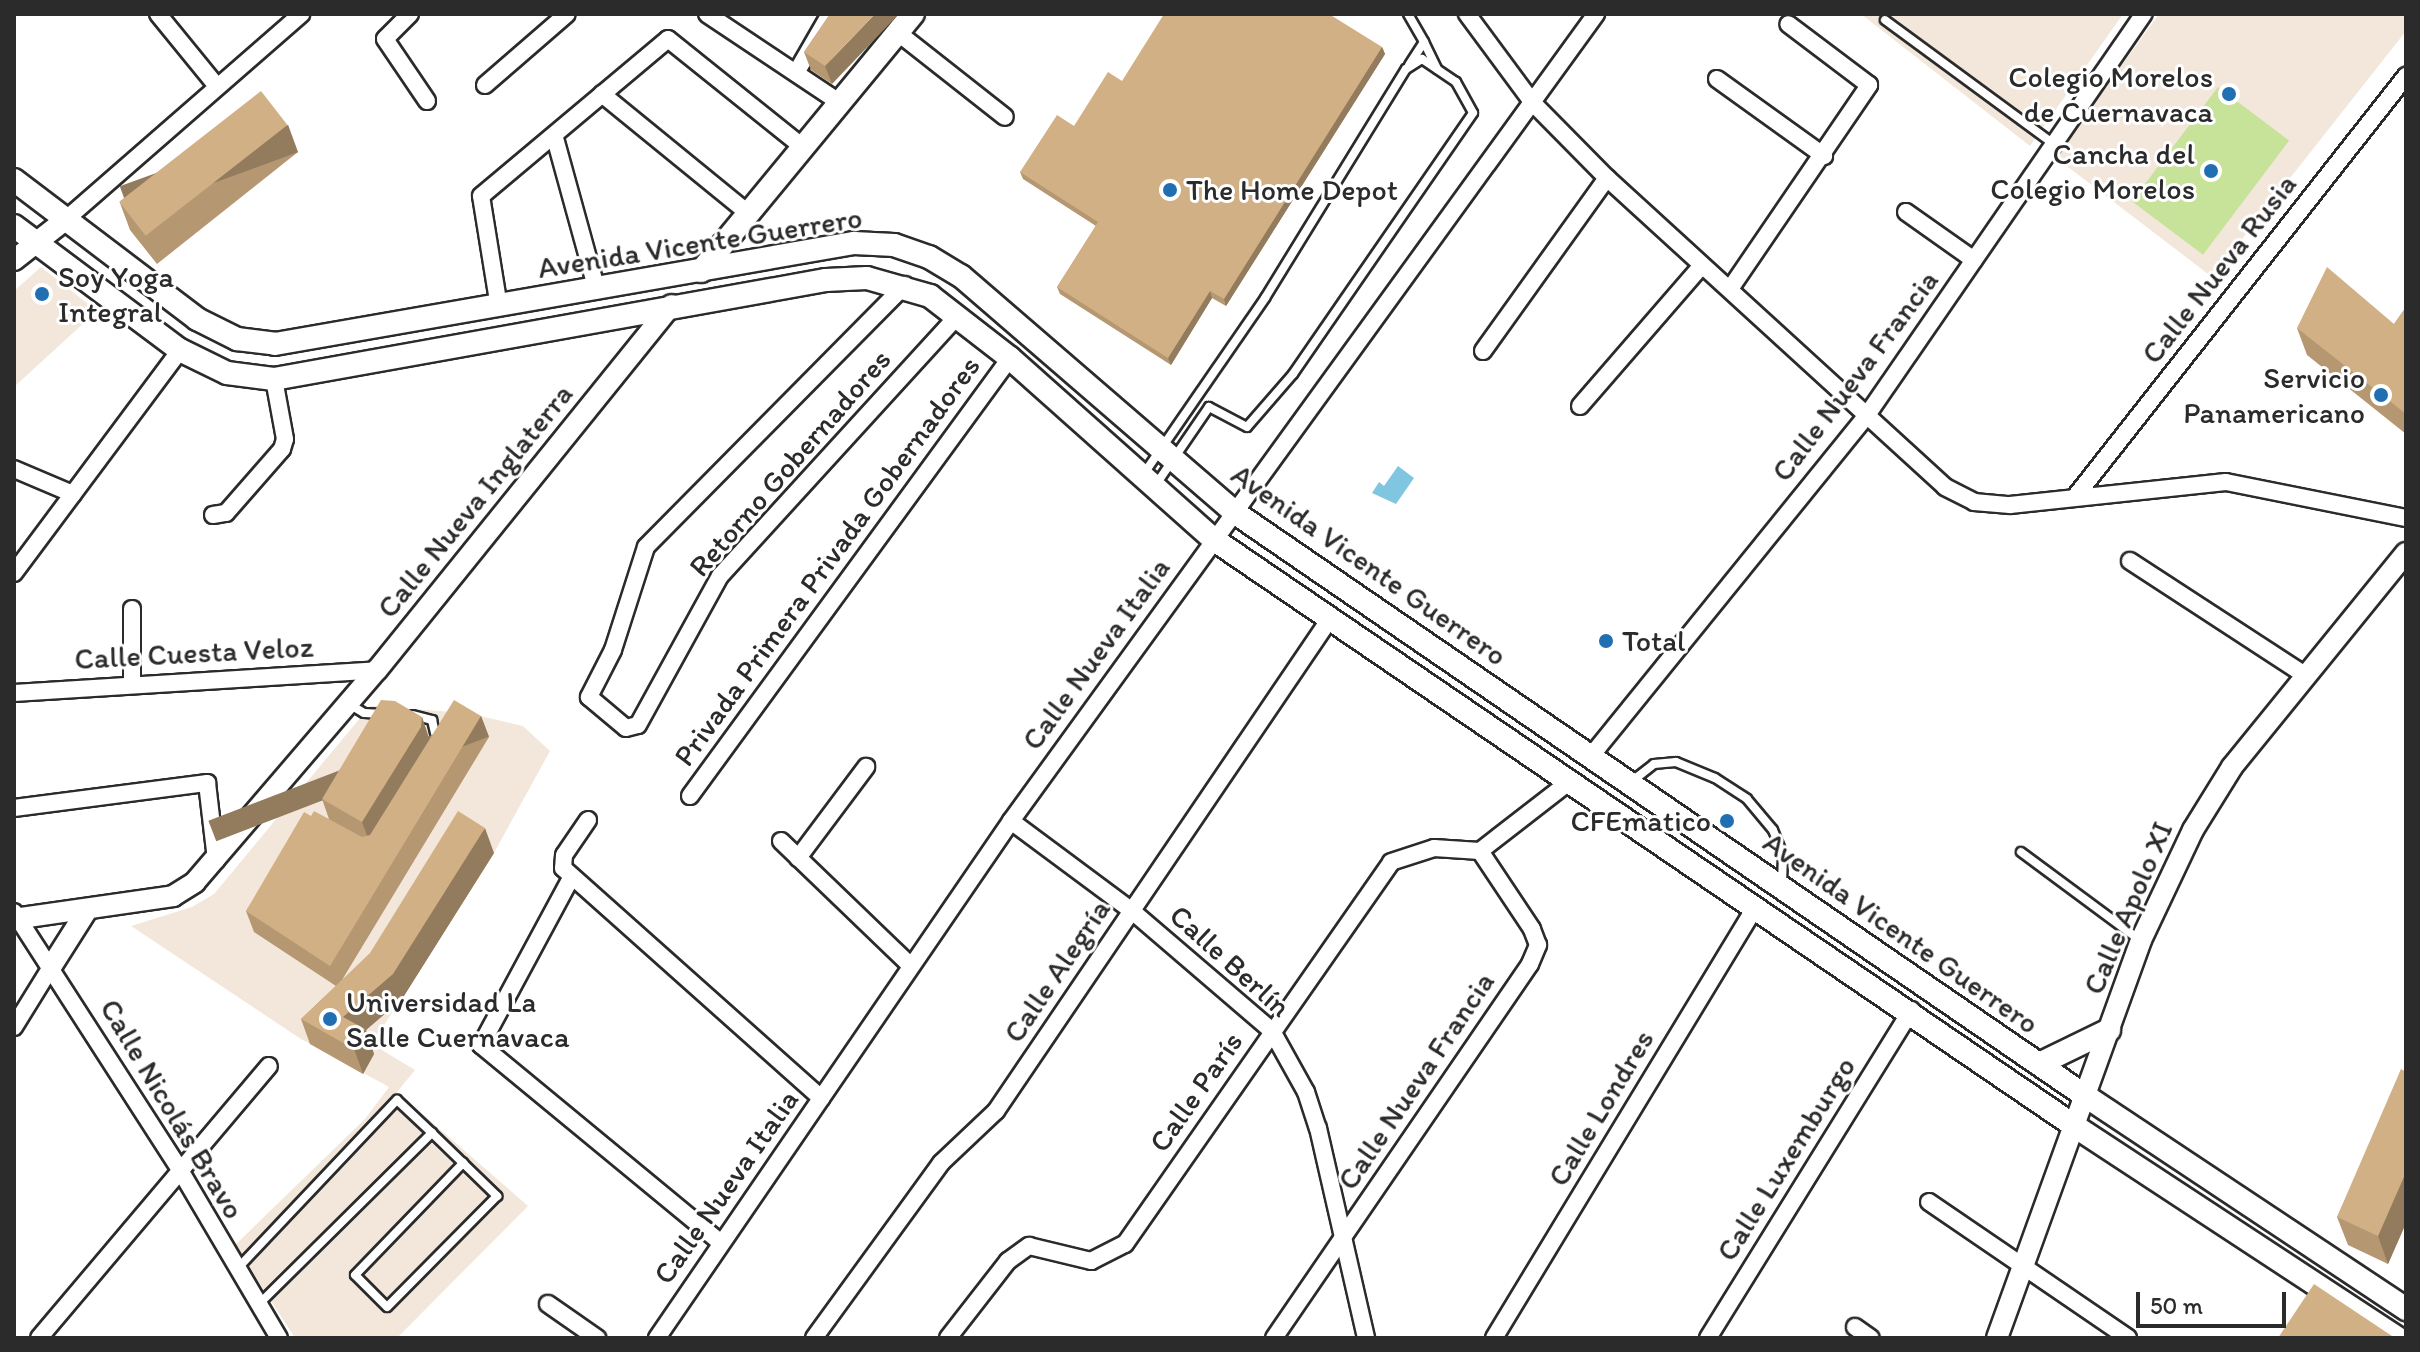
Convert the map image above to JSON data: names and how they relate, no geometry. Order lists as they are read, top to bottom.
{
  "streets": {
    "main road": ["Avenida Vicente Guerrero", "Calle Nueva Inglaterra"],
    "street": [
      "Calle Nueva Rusia",
      "Calle Nueva Francia",
      "Retorno Gobernadores",
      "Privada Primera Privada Gobernadores",
      "Calle Cuesta Veloz",
      "Calle Nueva Italia",
      "Calle Apolo XI",
      "Calle Berlín",
      "Calle Alegría",
      "Calle París",
      "Calle Londres",
      "Calle Nicolás Bravo",
      "Calle Luxemburgo"
    ]
  },
  "crossings": [
    ["Avenida Vicente Guerrero", "Calle Nueva Francia"],
    ["Avenida Vicente Guerrero", "Retorno Gobernadores"],
    ["Avenida Vicente Guerrero", "Calle Nueva Inglaterra"],
    ["Avenida Vicente Guerrero", "Privada Primera Privada Gobernadores"],
    ["Avenida Vicente Guerrero", "Calle Nueva Italia"],
    ["Avenida Vicente Guerrero", "Calle Apolo XI"],
    ["Avenida Vicente Guerrero", "Calle Alegría"],
    ["Avenida Vicente Guerrero", "Calle Londres"],
    ["Avenida Vicente Guerrero", "Calle Luxemburgo"],
    ["Calle Nueva Francia", "Calle Berlín"],
    ["Calle Nueva Francia", "Calle París"],
    ["Calle Nueva Inglaterra", "Calle Cuesta Veloz"],
    ["Calle Nueva Inglaterra", "Calle Nicolás Bravo"],
    ["Calle Nueva Italia", "Calle Berlín"],
    ["Calle Berlín", "Calle Alegría"],
    ["Calle Berlín", "Calle París"]
  ],
  "places": [
    "Colegio Morelos de Cuernavaca",
    "Cancha del Colegio Morelos",
    "The Home Depot",
    "Soy Yoga Integral",
    "Servicio Panamericano",
    "Total",
    "CFEmatico",
    "Universidad La Salle Cuernavaca"
  ],
  "scale_bar": "50 m"
}
